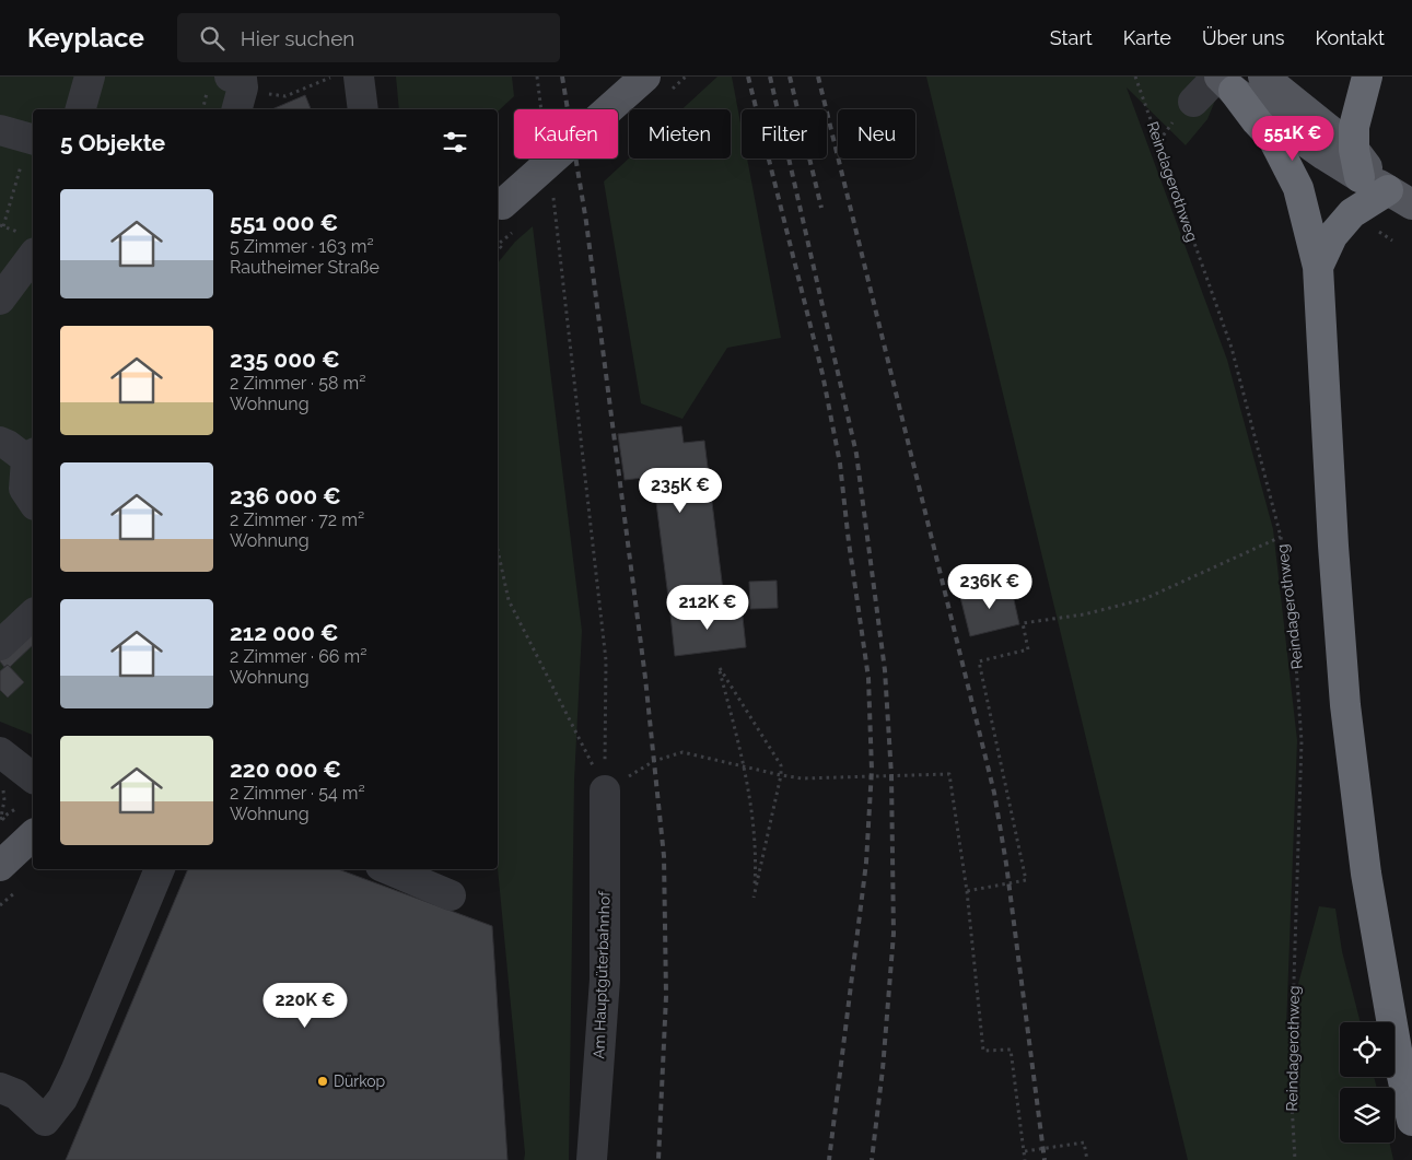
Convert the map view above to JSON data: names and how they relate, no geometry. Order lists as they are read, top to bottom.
{
  "streets": {
    "street": ["Am Hauptgüterbahnhof"],
    "path": ["Reindagerothweg"]
  },
  "places": ["Dürkop"],
  "page": {
    "header": "Keyplace",
    "search": "Hier suchen",
    "nav": [
      "Start",
      "Karte",
      "Über uns",
      "Kontakt"
    ],
    "chip": [
      "Kaufen",
      "Mieten",
      "Filter",
      "Neu"
    ],
    "heading": "5 Objekte",
    "price": [
      "551K €",
      "235K €",
      "236K €",
      "212K €",
      "220K €"
    ],
    "list": [
      {
        "name": "551 000 €",
        "note": "5 Zimmer · 163 m² · Rautheimer Straße"
      },
      {
        "name": "235 000 €",
        "note": "2 Zimmer · 58 m² · Wohnung"
      },
      {
        "name": "236 000 €",
        "note": "2 Zimmer · 72 m² · Wohnung"
      },
      {
        "name": "212 000 €",
        "note": "2 Zimmer · 66 m² · Wohnung"
      },
      {
        "name": "220 000 €",
        "note": "2 Zimmer · 54 m² · Wohnung"
      }
    ]
  }
}
